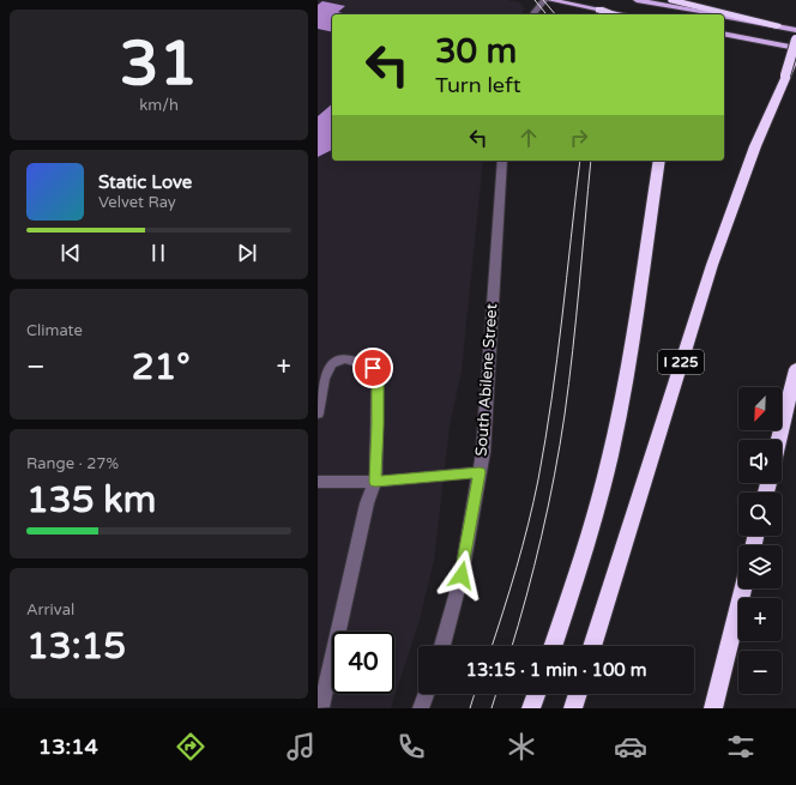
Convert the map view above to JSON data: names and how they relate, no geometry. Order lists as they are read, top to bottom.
{
  "streets": {
    "highway": ["I 225"],
    "street": ["South Abilene Street"]
  },
  "north": "bottom left",
  "page": {
    "tile": [
      ["31", "km/h"],
      "Climate",
      ["Range · 27%", "135 km"],
      ["Arrival", "13:15"]
    ],
    "turn": ["30 m", "Turn left"],
    "song": ["Static Love", "Velvet Ray"],
    "heat": ["−", "21°", "+"],
    "map_buttons": ["+", "−"],
    "limit": "40",
    "trip": "13:15 · 1 min · 100 m",
    "tabs": "13:14"
  }
}
